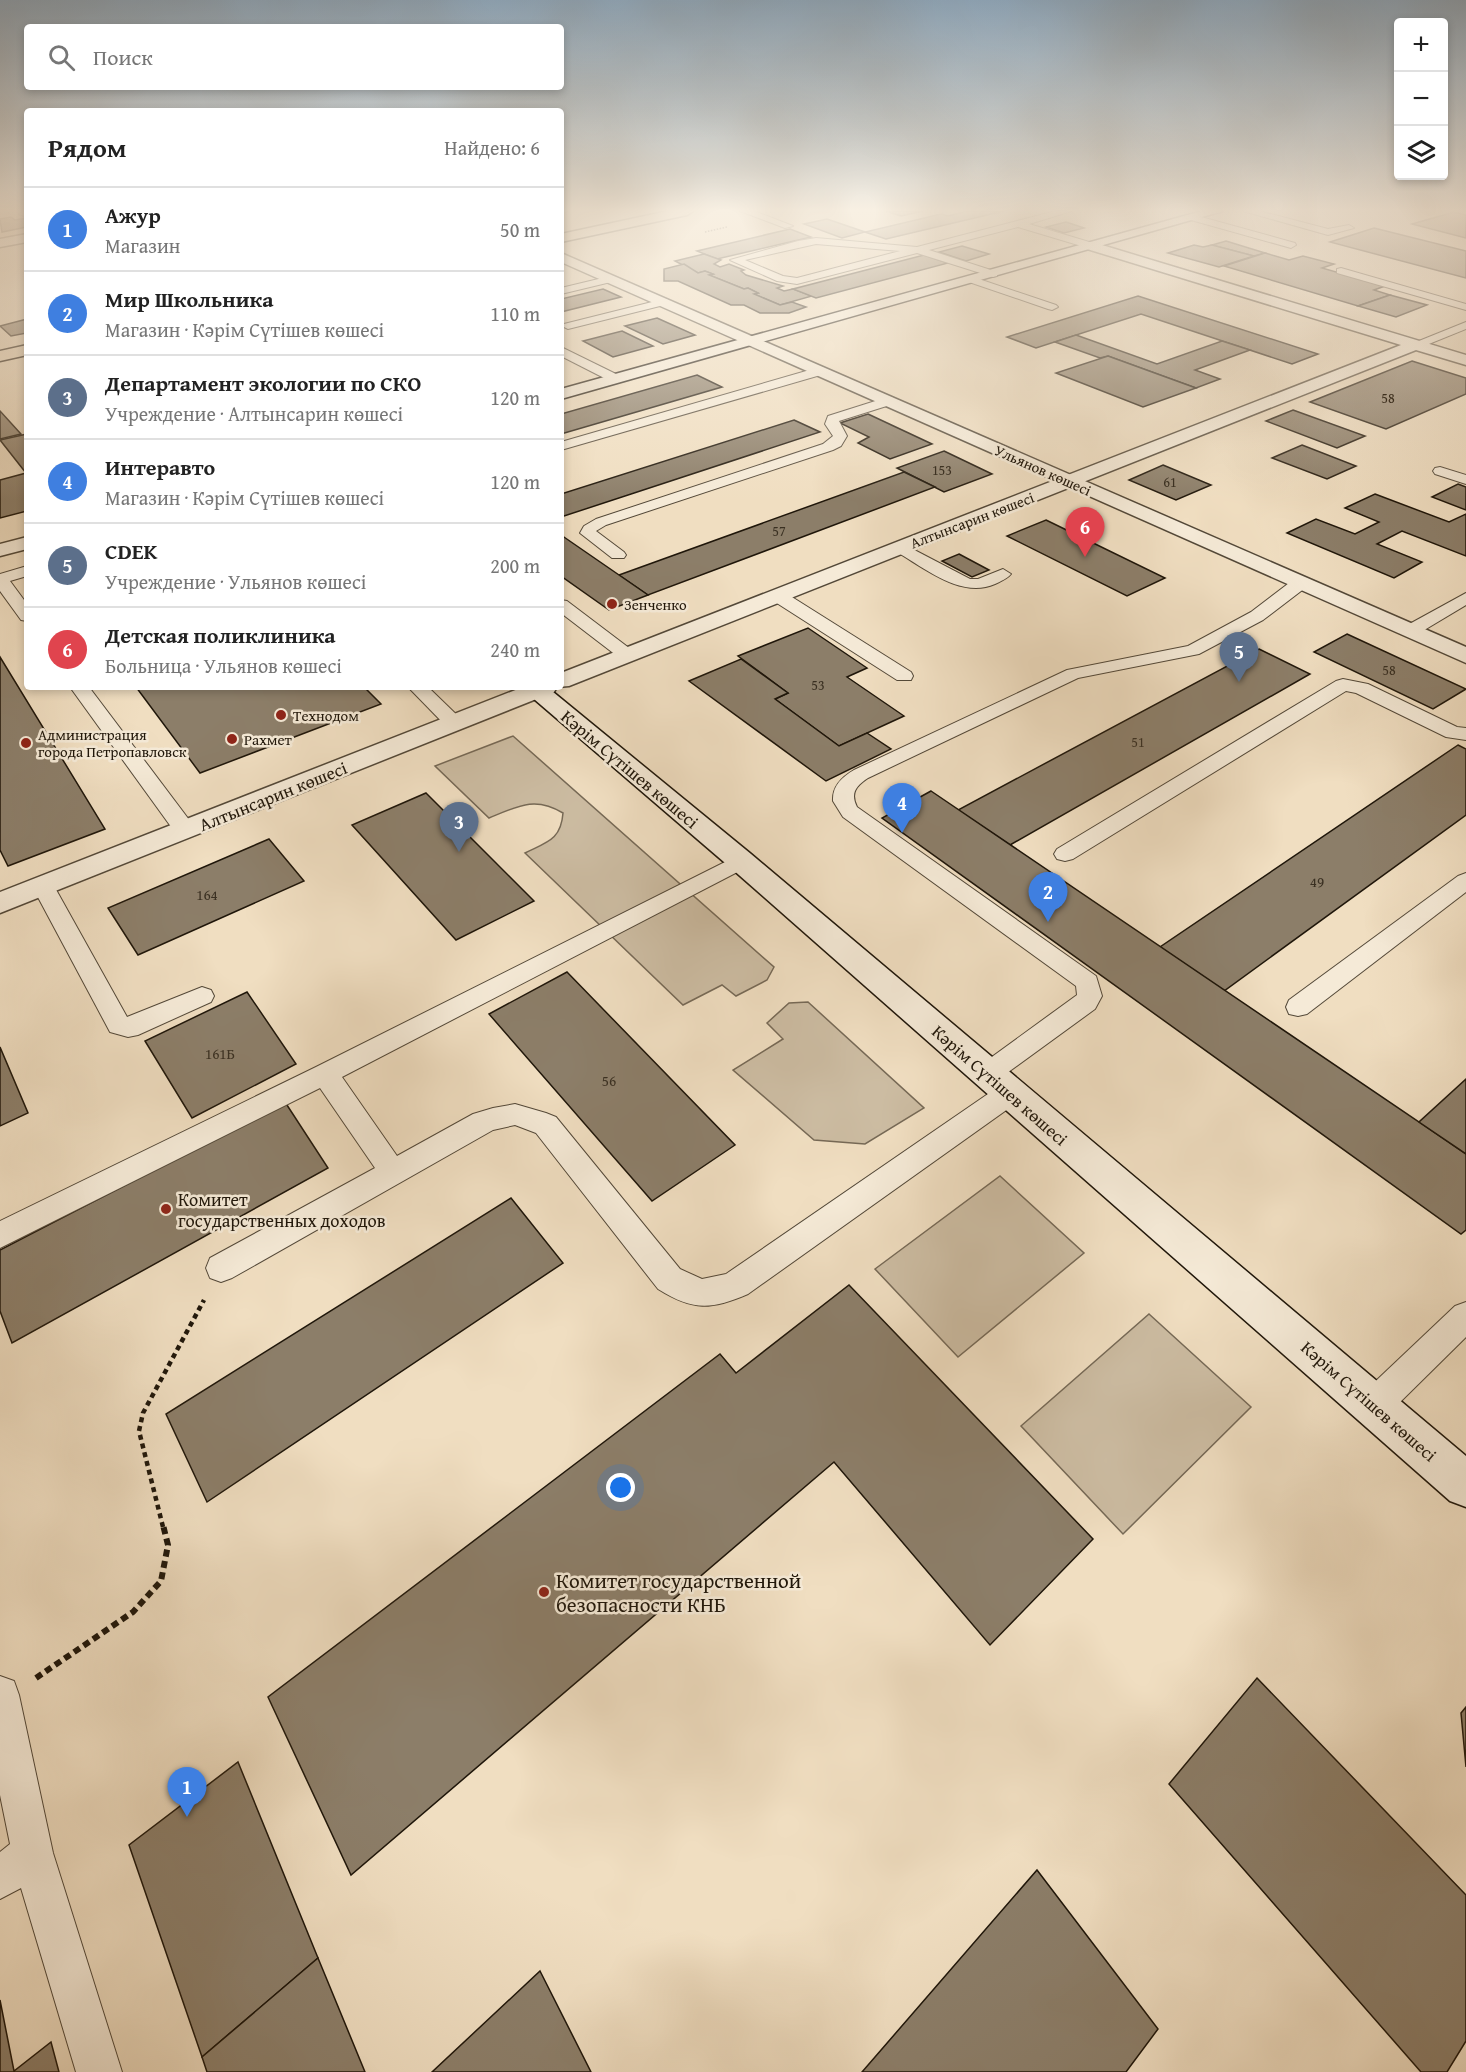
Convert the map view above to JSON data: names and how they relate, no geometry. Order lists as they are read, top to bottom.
{
  "streets": {
    "street": ["Ульянов көшесі", "Алтынсарин көшесі", "Кәрім Сүтішев көшесі"]
  },
  "crossings": [
    ["Ульянов көшесі", "Алтынсарин көшесі"]
  ],
  "places": [
    "Зенченко",
    "Технодом",
    "Рахмет",
    "Администрация города Петропавловск",
    "Комитет государственных доходов",
    "Комитет государственной безопасности КНБ"
  ],
  "house_numbers": [
    "58",
    "153",
    "61",
    "57",
    "58",
    "53",
    "51",
    "49",
    "164",
    "161Б",
    "56"
  ],
  "page": {
    "map_buttons": ["+", "−"],
    "search": "Поиск",
    "heading": ["Рядом", "Найдено: 6"],
    "list": [
      {
        "mark": "1",
        "name": "Ажур",
        "note": "Магазин",
        "value": "50 m"
      },
      {
        "mark": "2",
        "name": "Мир Школьника",
        "note": "Магазин · Кәрім Сүтішев көшесі",
        "value": "110 m"
      },
      {
        "mark": "3",
        "name": "Департамент экологии по СКО",
        "note": "Учреждение · Алтынсарин көшесі",
        "value": "120 m"
      },
      {
        "mark": "4",
        "name": "Интеравто",
        "note": "Магазин · Кәрім Сүтішев көшесі",
        "value": "120 m"
      },
      {
        "mark": "5",
        "name": "CDEK",
        "note": "Учреждение · Ульянов көшесі",
        "value": "200 m"
      },
      {
        "mark": "6",
        "name": "Детская поликлиника",
        "note": "Больница · Ульянов көшесі",
        "value": "240 m"
      }
    ],
    "pins": [
      "6",
      "5",
      "4",
      "3",
      "2",
      "1"
    ]
  }
}
